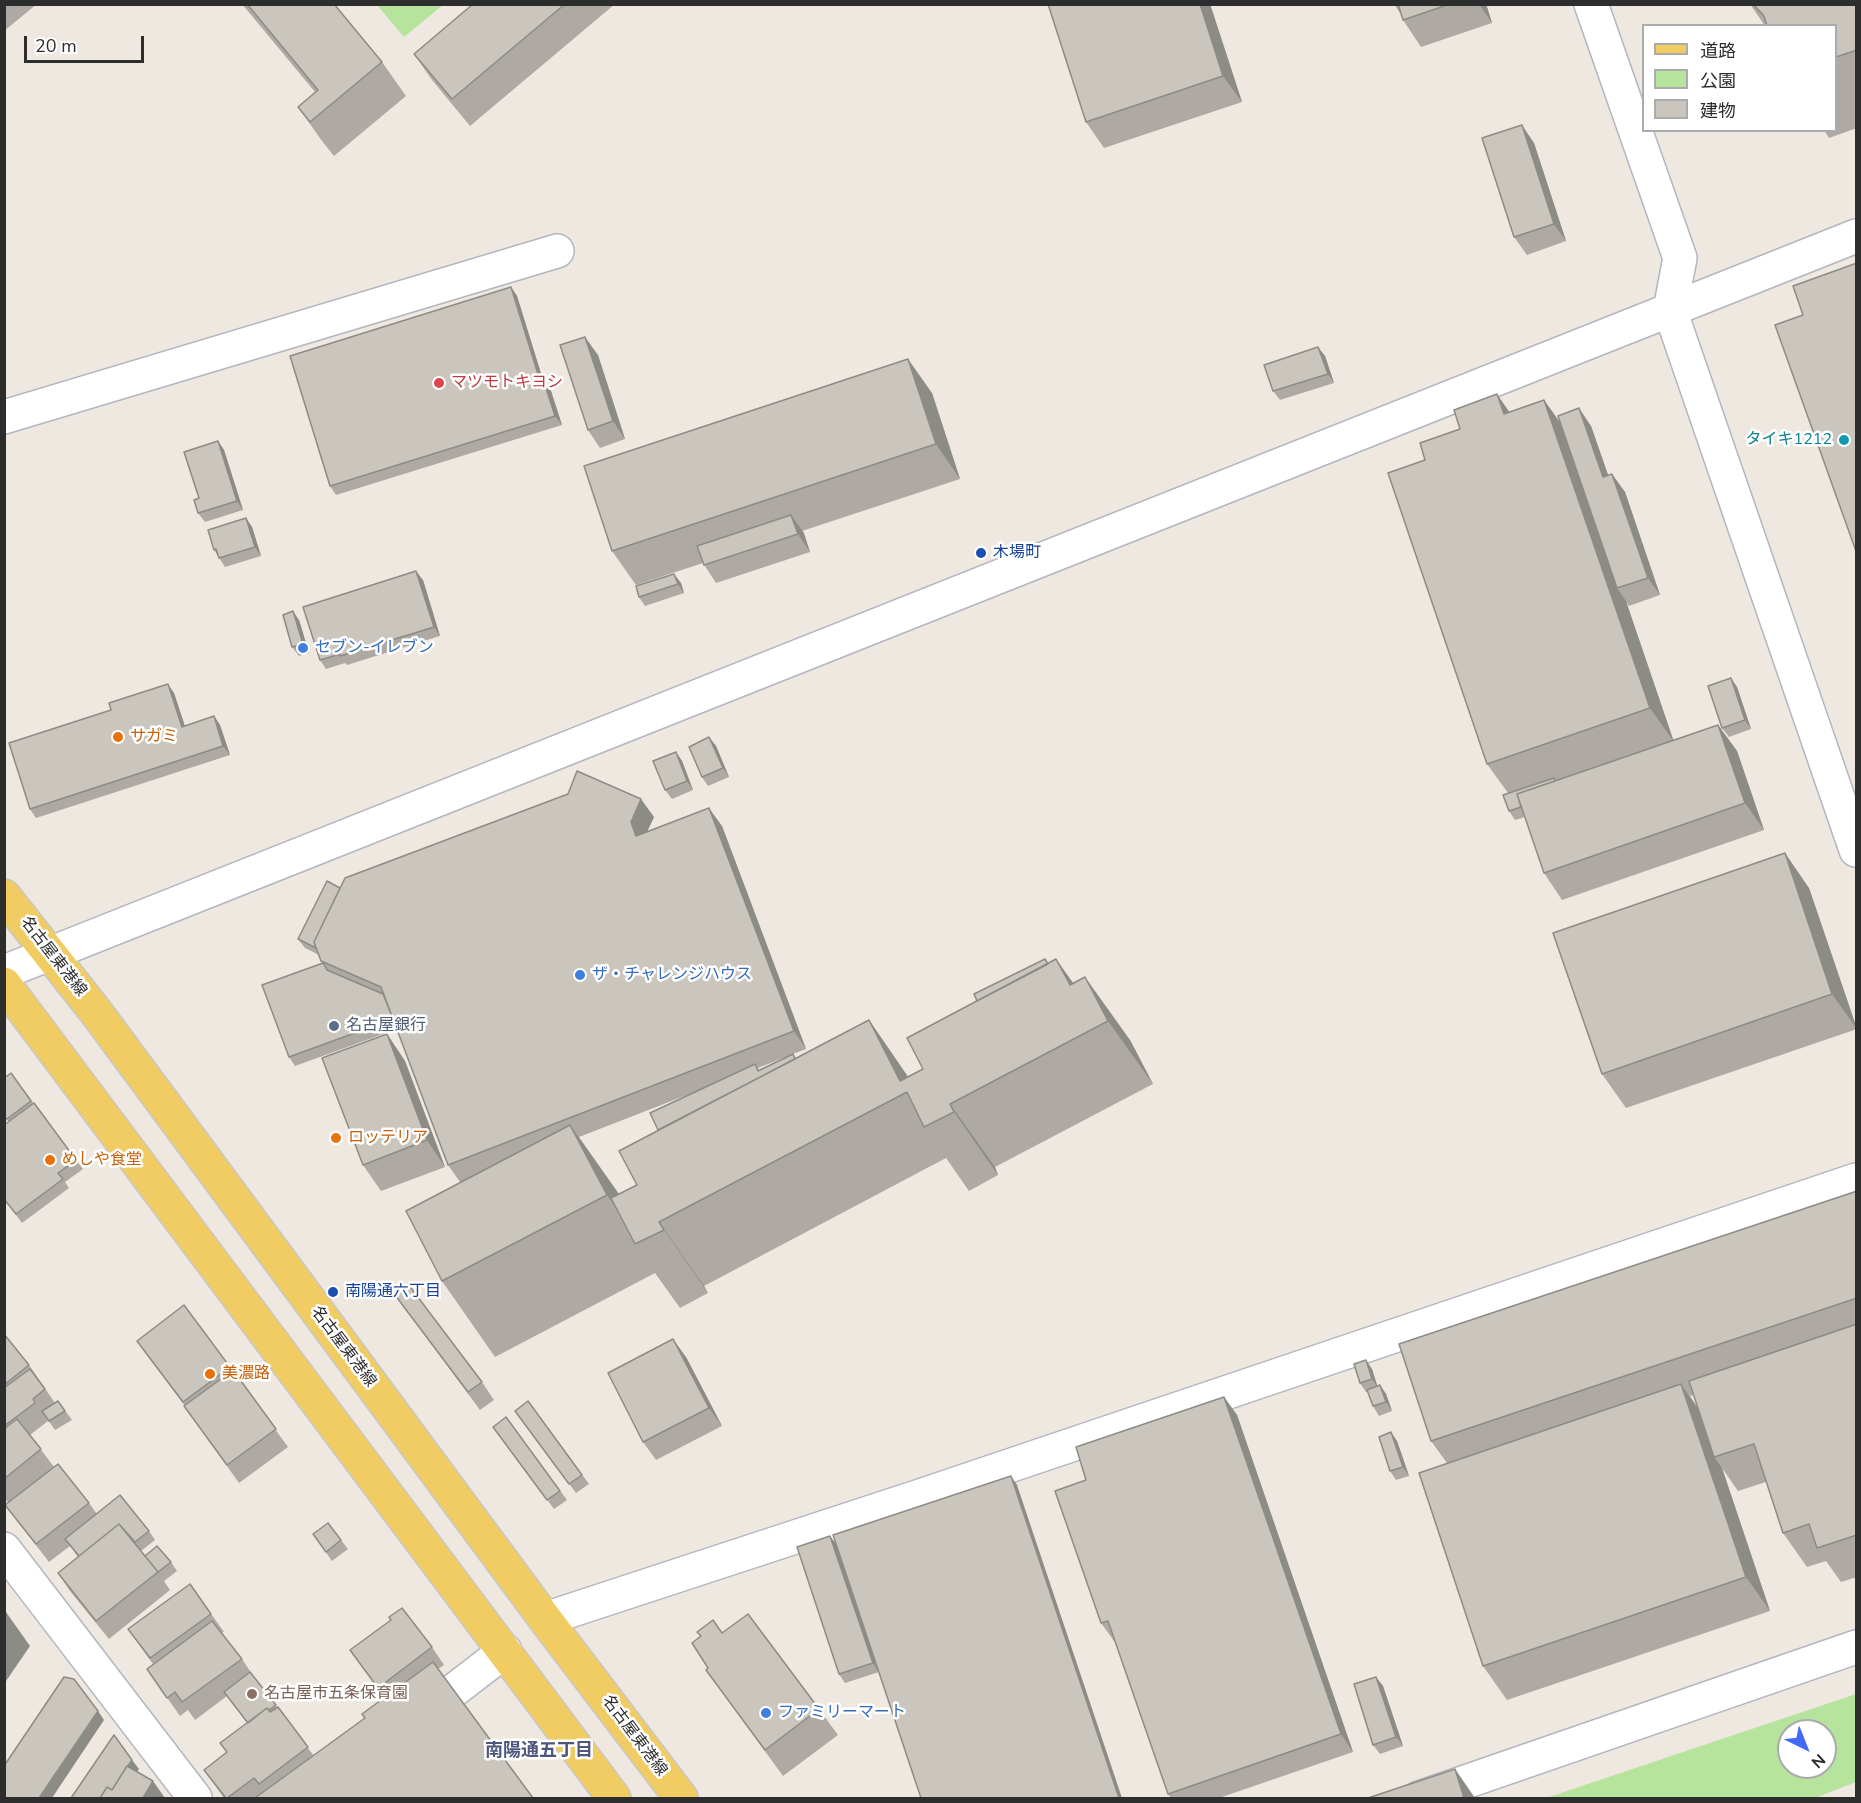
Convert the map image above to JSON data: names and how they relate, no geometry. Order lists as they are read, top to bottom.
{
  "streets": {
    "main road": ["名古屋東港線"]
  },
  "districts": ["南陽通五丁目"],
  "places": [
    "マツモトキヨシ",
    "タイキ1212",
    "木場町",
    "セブン-イレブン",
    "サガミ",
    "ザ・チャレンジハウス",
    "名古屋銀行",
    "ロッテリア",
    "めしや食堂",
    "南陽通六丁目",
    "美濃路",
    "名古屋市五条保育園",
    "ファミリーマート"
  ],
  "legend": ["道路", "公園", "建物"],
  "scale_bar": "20 m",
  "north": "bottom right"
}
